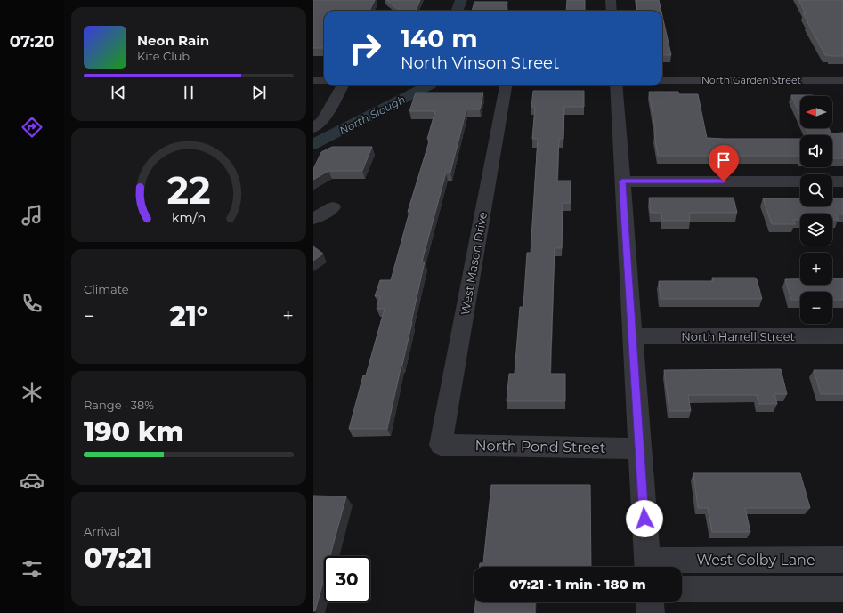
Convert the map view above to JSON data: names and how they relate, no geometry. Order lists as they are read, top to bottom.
{
  "streets": {
    "street": [
      "North Garden Street",
      "West Mason Drive",
      "North Harrell Street",
      "North Pond Street",
      "West Colby Lane"
    ]
  },
  "crossings": [
    ["West Mason Drive", "North Pond Street"]
  ],
  "water": ["North Slough"],
  "north": "left",
  "page": {
    "tabs": "07:20",
    "turn": ["140 m", "North Vinson Street"],
    "song": ["Neon Rain", "Kite Club"],
    "map_buttons": ["+", "−"],
    "tile": [
      "Climate",
      ["Range · 38%", "190 km"],
      ["Arrival", "07:21"]
    ],
    "heat": ["−", "21°", "+"],
    "limit": "30",
    "trip": "07:21 · 1 min · 180 m",
    "gauge": ["22", "km/h"]
  }
}
